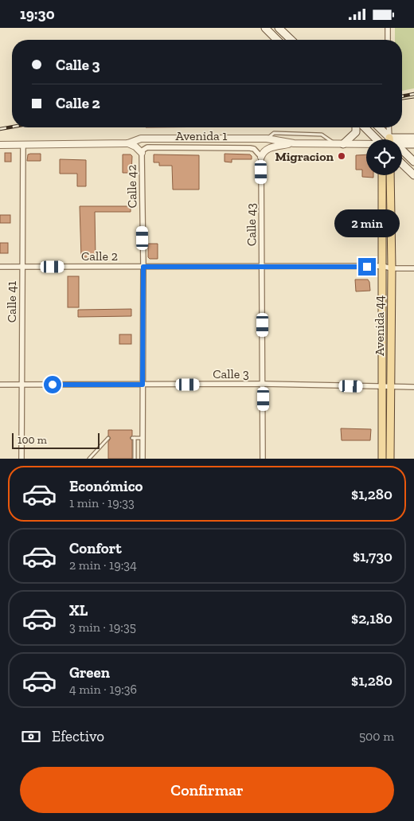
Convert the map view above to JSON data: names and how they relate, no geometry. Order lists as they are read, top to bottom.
{
  "streets": {
    "main road": ["Avenida 1", "Avenida 44"],
    "street": [
      "Calle 42",
      "Calle 43",
      "Calle 2",
      "Calle 41",
      "Calle 3"
    ]
  },
  "crossings": [
    ["Avenida 1", "Calle 42"],
    ["Avenida 1", "Calle 43"],
    ["Avenida 1", "Calle 41"],
    ["Calle 42", "Calle 2"],
    ["Calle 42", "Calle 3"],
    ["Calle 43", "Calle 2"],
    ["Calle 43", "Calle 3"],
    ["Calle 2", "Calle 41"],
    ["Calle 2", "Avenida 44"],
    ["Calle 41", "Calle 3"],
    ["Avenida 44", "Calle 3"]
  ],
  "places": ["Migracion"],
  "scale_bar": "100 m",
  "page": {
    "status": "19:30",
    "banner": ["Calle 3", "Calle 2"],
    "bubble": "2 min",
    "scale": "100 m",
    "list": [
      {
        "name": "Económico",
        "note": "1 min · 19:33",
        "value": "$1,280"
      },
      {
        "name": "Confort",
        "note": "2 min · 19:34",
        "value": "$1,730"
      },
      {
        "name": "XL",
        "note": "3 min · 19:35",
        "value": "$2,180"
      },
      {
        "name": "Green",
        "note": "4 min · 19:36",
        "value": "$1,280"
      }
    ],
    "pay": ["Efectivo", "500 m"],
    "buttons": "Confirmar"
  }
}
